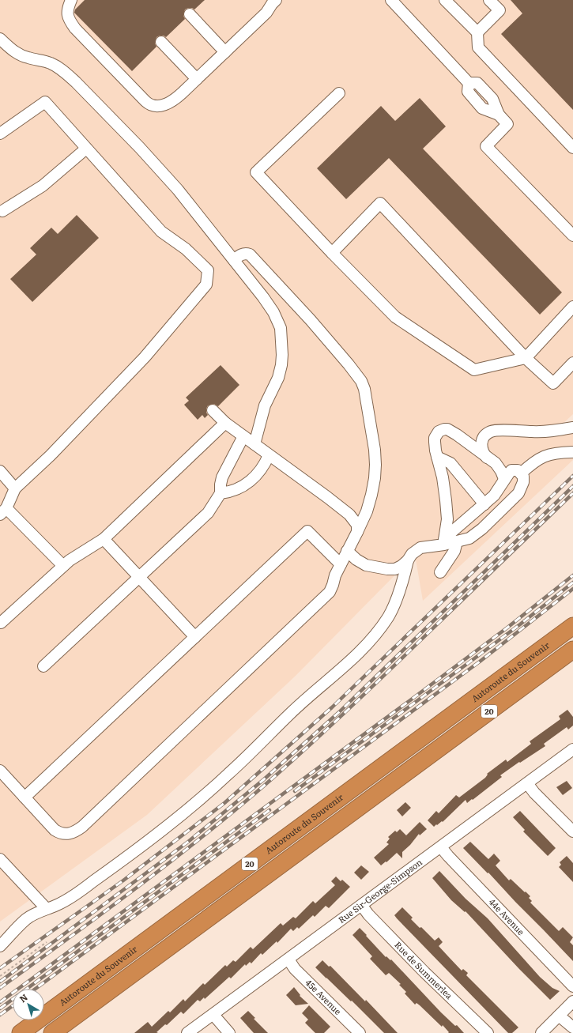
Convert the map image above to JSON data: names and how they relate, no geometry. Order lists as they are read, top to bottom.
{
  "streets": {
    "highway": ["Autoroute du Souvenir", "20"],
    "street": [
      "Rue Sir-George-Simpson",
      "44e Avenue",
      "Rue de Summerlea",
      "45e Avenue"
    ]
  },
  "crossings": [
    ["Rue Sir-George-Simpson", "44e Avenue"],
    ["Rue Sir-George-Simpson", "Rue de Summerlea"],
    ["Rue Sir-George-Simpson", "45e Avenue"]
  ],
  "north": "top left"
}
